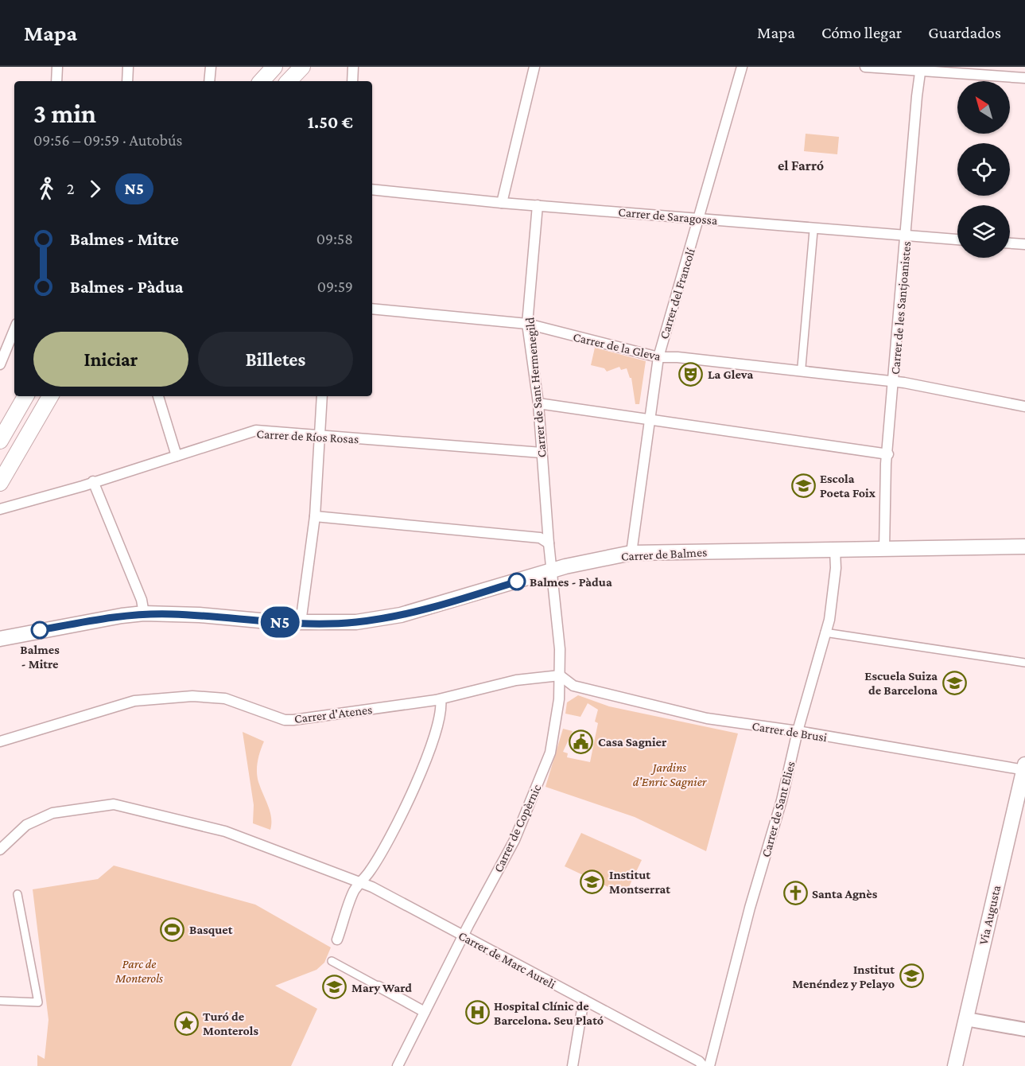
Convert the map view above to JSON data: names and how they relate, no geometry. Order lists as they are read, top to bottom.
{
  "streets": {
    "main road": ["Carrer de Balmes", "Via Augusta"],
    "street": [
      "Carrer de Saragossa",
      "Carrer del Francolí",
      "Carrer de les Santjoanistes",
      "Carrer de la Gleva",
      "Carrer de Sant Hermenegild",
      "Carrer de Ríos Rosas",
      "Carrer d'Atenes",
      "Carrer de Brusi",
      "Carrer de Sant Elies",
      "Carrer de Copèrnic",
      "Carrer de Marc Aureli"
    ]
  },
  "crossings": [
    ["Carrer de Saragossa", "Carrer del Francolí"],
    ["Carrer de Saragossa", "Carrer de les Santjoanistes"],
    ["Carrer de Saragossa", "Carrer de Sant Hermenegild"],
    ["Carrer del Francolí", "Carrer de la Gleva"],
    ["Carrer del Francolí", "Carrer de Balmes"],
    ["Carrer de les Santjoanistes", "Carrer de la Gleva"],
    ["Carrer de les Santjoanistes", "Carrer de Balmes"],
    ["Carrer de la Gleva", "Carrer de Sant Hermenegild"],
    ["Carrer de Sant Hermenegild", "Carrer de Ríos Rosas"],
    ["Carrer de Sant Hermenegild", "Carrer de Balmes"],
    ["Carrer de Sant Hermenegild", "Carrer de Copèrnic"],
    ["Carrer de Balmes", "Carrer de Sant Elies"],
    ["Carrer de Balmes", "Carrer de Copèrnic"],
    ["Carrer d'Atenes", "Carrer de Brusi"],
    ["Carrer d'Atenes", "Carrer de Copèrnic"],
    ["Carrer de Brusi", "Carrer de Sant Elies"],
    ["Carrer de Brusi", "Carrer de Copèrnic"],
    ["Carrer de Brusi", "Via Augusta"],
    ["Carrer de Copèrnic", "Carrer de Marc Aureli"]
  ],
  "districts": ["el Farró"],
  "parks": ["Jardins d'Enric Sagnier", "Parc de Monterols"],
  "places": {
    "theatre": ["La Gleva"],
    "school or university": [
      "Escola Poeta Foix",
      "Escuela Suiza de Barcelona",
      "Institut Montserrat",
      "Institut Menéndez y Pelayo",
      "Mary Ward"
    ],
    "other": ["Balmes - Pàdua", "Balmes - Mitre"],
    "public building": ["Casa Sagnier"],
    "church": ["Santa Agnès"],
    "sports": ["Basquet"],
    "hospital": ["Hospital Clínic de Barcelona. Seu Plató"],
    "place": ["Turó de Monterols"]
  },
  "lines": ["bus line N5"],
  "north": "top left",
  "page": {
    "header": "Mapa",
    "nav": ["Mapa", "Cómo llegar", "Guardados"],
    "on_map": "N5",
    "heading": ["3 min", "09:56 – 09:59 · Autobús", "1.50 €"],
    "legs": ["2", "N5"],
    "list": [
      {
        "name": "Balmes - Mitre",
        "value": "09:58"
      },
      {
        "name": "Balmes - Pàdua",
        "value": "09:59"
      }
    ],
    "buttons": ["Iniciar", "Billetes"]
  }
}
